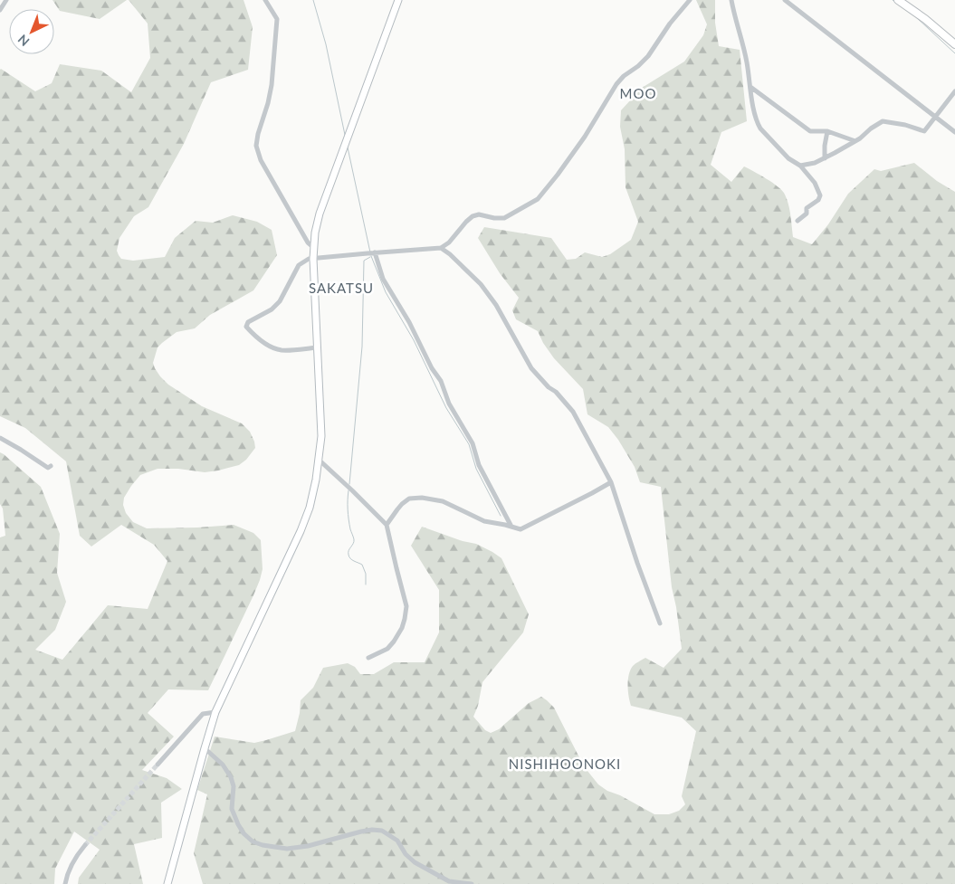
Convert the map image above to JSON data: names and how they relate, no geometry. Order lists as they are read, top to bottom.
{
  "districts": ["MOO", "SAKATSU", "NISHIHOONOKI"],
  "north": "bottom left"
}
